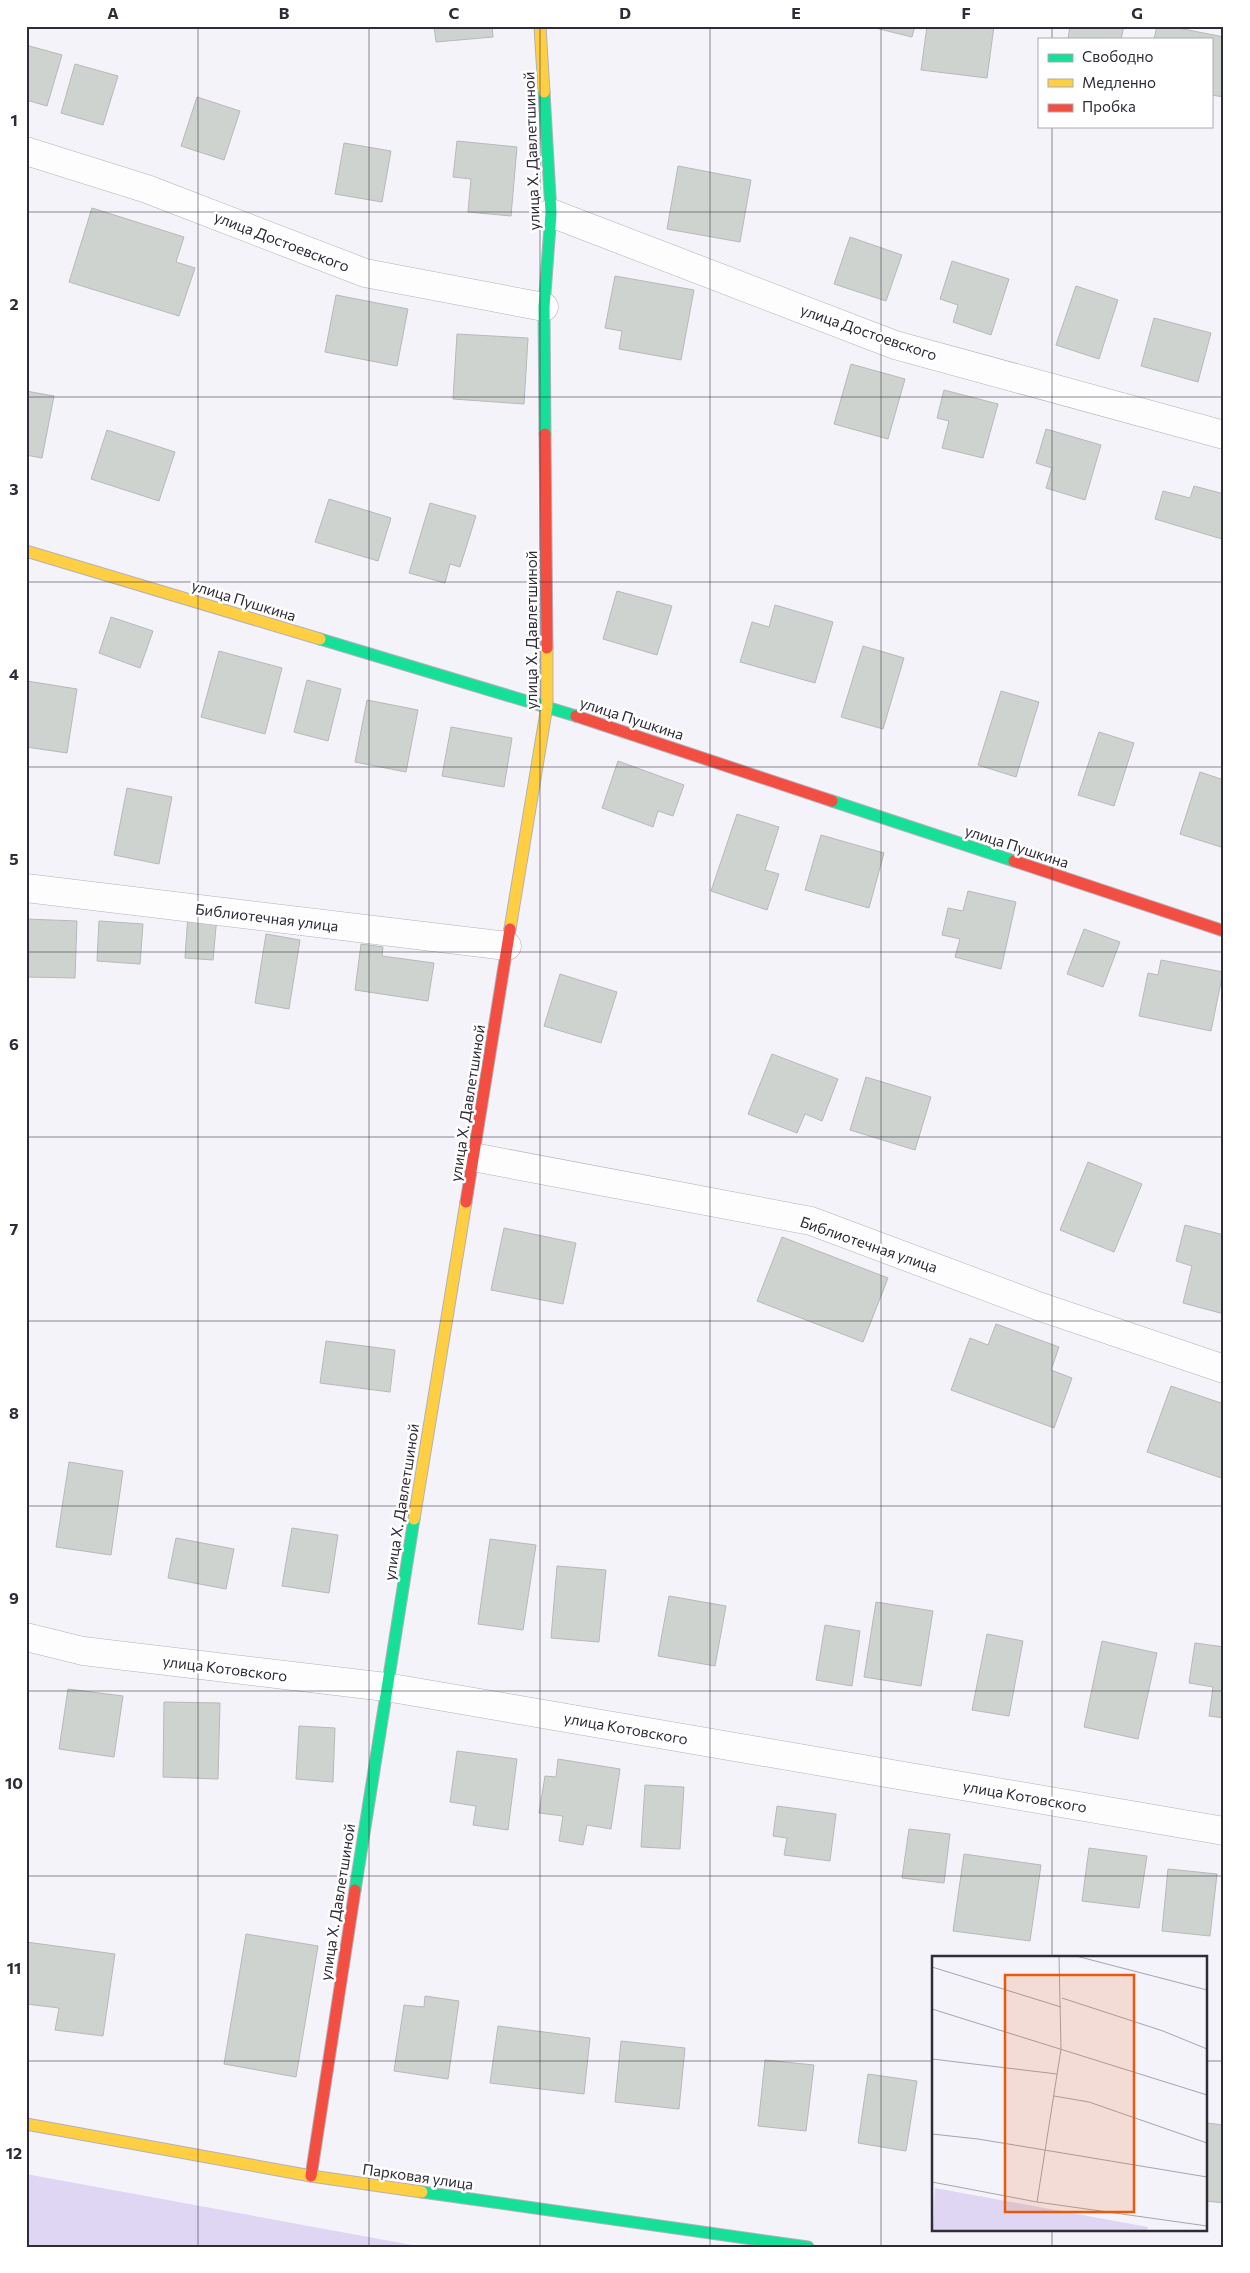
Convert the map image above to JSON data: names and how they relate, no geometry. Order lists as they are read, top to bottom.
{
  "streets": {
    "street": [
      "улица Х. Давлетшиной",
      "улица Достоевского",
      "улица Пушкина",
      "Библиотечная улица",
      "улица Котовского",
      "Парковая улица"
    ]
  },
  "crossings": [
    ["улица Х. Давлетшиной", "улица Достоевского"],
    ["улица Х. Давлетшиной", "улица Пушкина"],
    ["улица Х. Давлетшиной", "Библиотечная улица"],
    ["улица Х. Давлетшиной", "улица Котовского"],
    ["улица Х. Давлетшиной", "Парковая улица"]
  ],
  "legend": ["Свободно", "Медленно", "Пробка"],
  "grid": {
    "columns": [
      "A",
      "B",
      "C",
      "D",
      "E",
      "F",
      "G"
    ],
    "rows": [
      "1",
      "2",
      "3",
      "4",
      "5",
      "6",
      "7",
      "8",
      "9",
      "10",
      "11",
      "12"
    ]
  }
}
